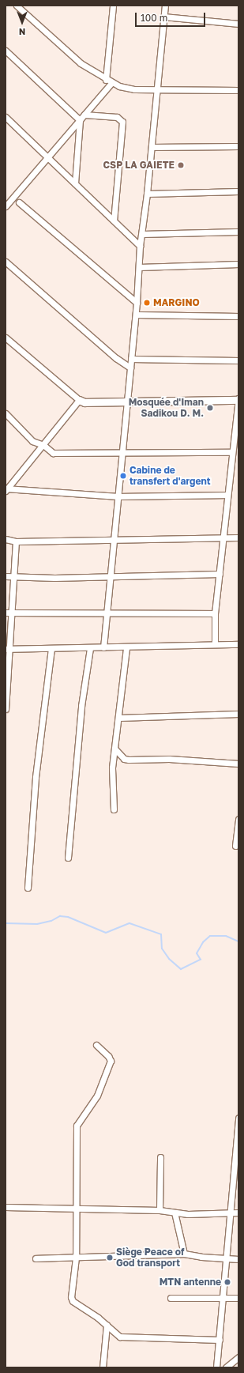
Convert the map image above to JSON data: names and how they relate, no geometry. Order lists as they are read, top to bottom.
{
  "places": [
    "CSP LA GAIETE",
    "MARGINO",
    "Mosquée d'Iman Sadikou D. M.",
    "Cabine de transfert d'argent",
    "Siège Peace of God transport",
    "MTN antenne"
  ],
  "scale_bar": "100 m",
  "north": "bottom"
}
